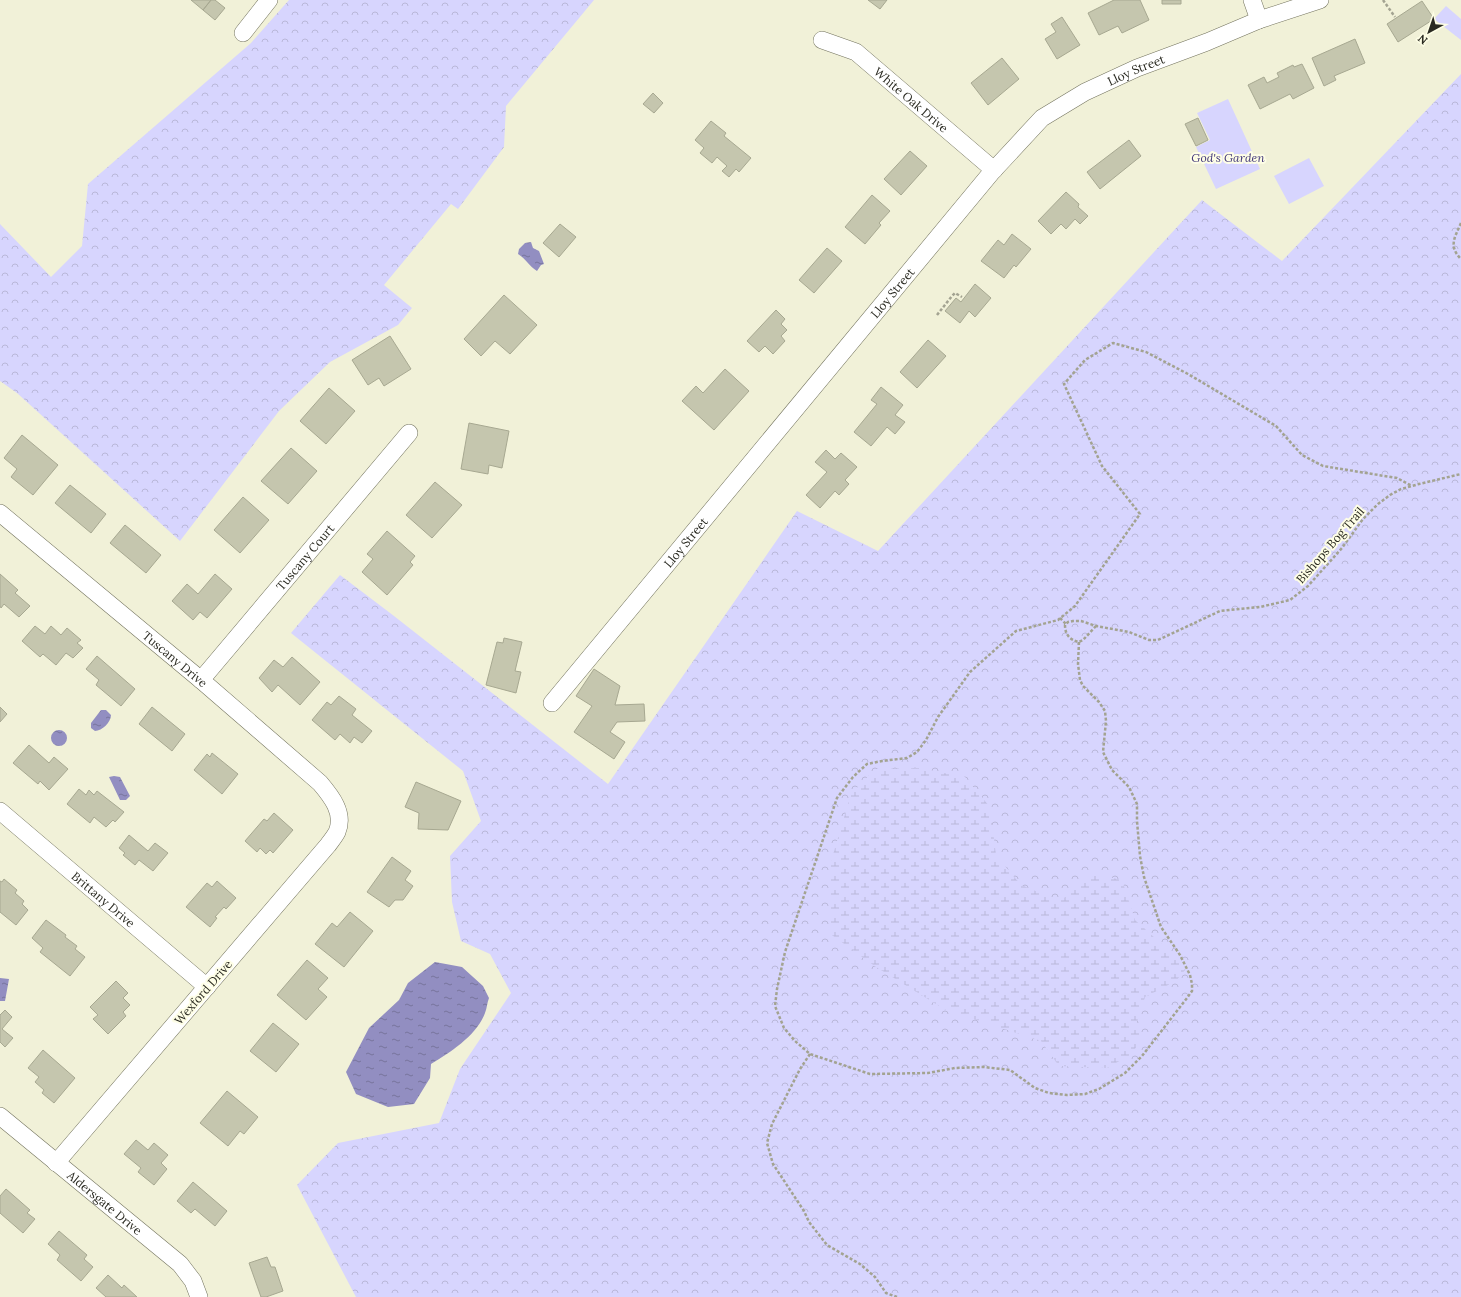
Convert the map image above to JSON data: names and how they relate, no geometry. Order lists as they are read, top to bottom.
{
  "streets": {
    "street": [
      "Lloy Street",
      "White Oak Drive",
      "Tuscany Court",
      "Tuscany Drive",
      "Brittany Drive",
      "Wexford Drive",
      "Aldersgate Drive"
    ],
    "path": ["Bishops Bog Trail"]
  },
  "crossings": [
    ["Lloy Street", "White Oak Drive"],
    ["Tuscany Court", "Tuscany Drive"],
    ["Tuscany Drive", "Wexford Drive"],
    ["Brittany Drive", "Wexford Drive"],
    ["Wexford Drive", "Aldersgate Drive"]
  ],
  "parks": ["God's Garden"],
  "north": "bottom left"
}
